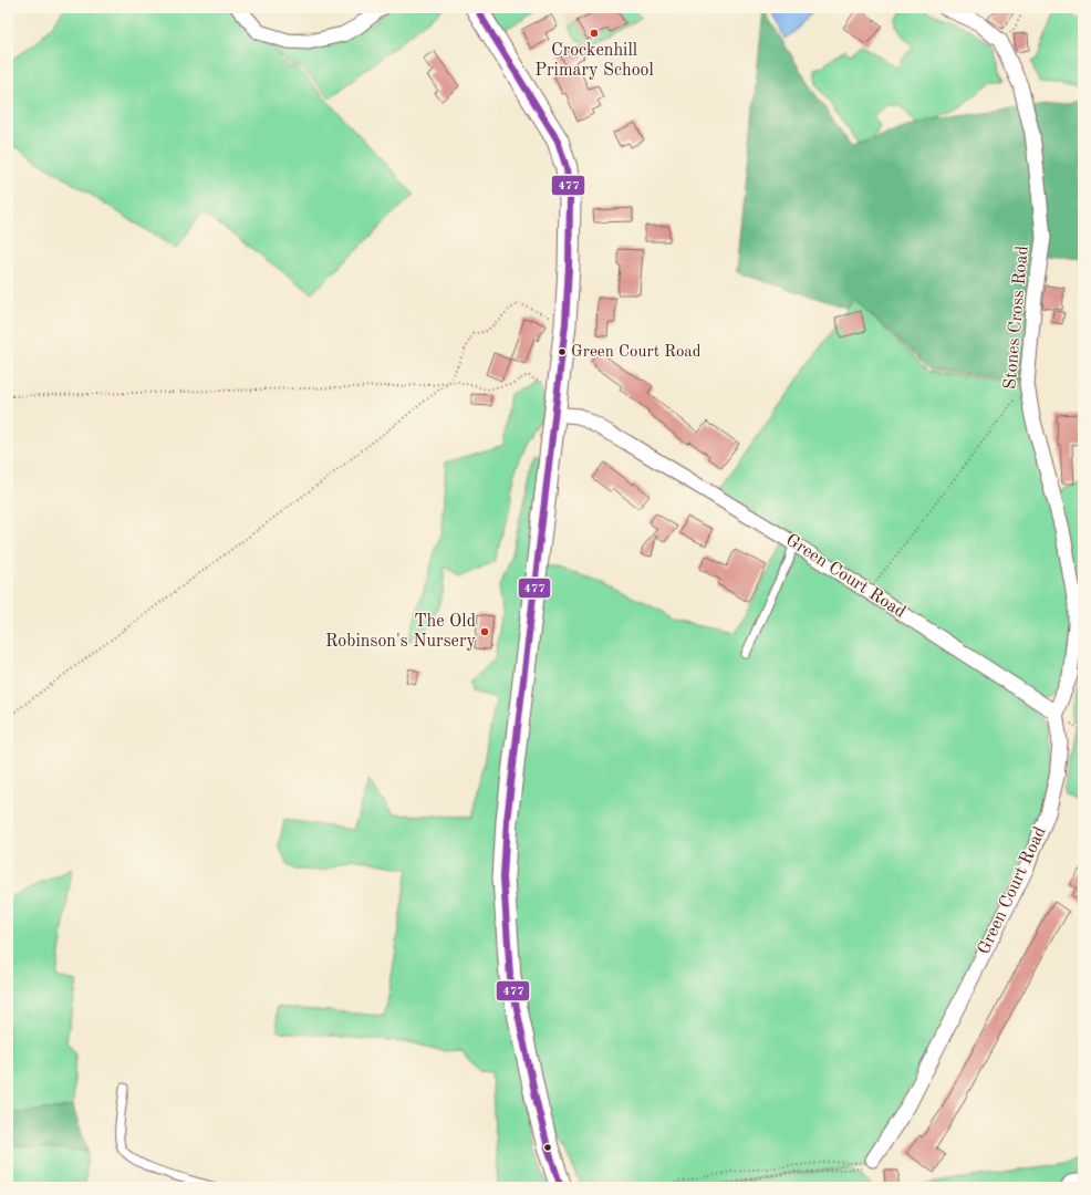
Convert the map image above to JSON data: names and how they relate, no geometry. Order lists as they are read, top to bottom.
{
  "streets": {
    "street": ["Stones Cross Road", "Green Court Road"]
  },
  "crossings": [
    ["Stones Cross Road", "Green Court Road"]
  ],
  "places": ["Crockenhill Primary School", "Green Court Road", "The Old Robinson's Nursery"],
  "lines": ["transit line 477"]
}
